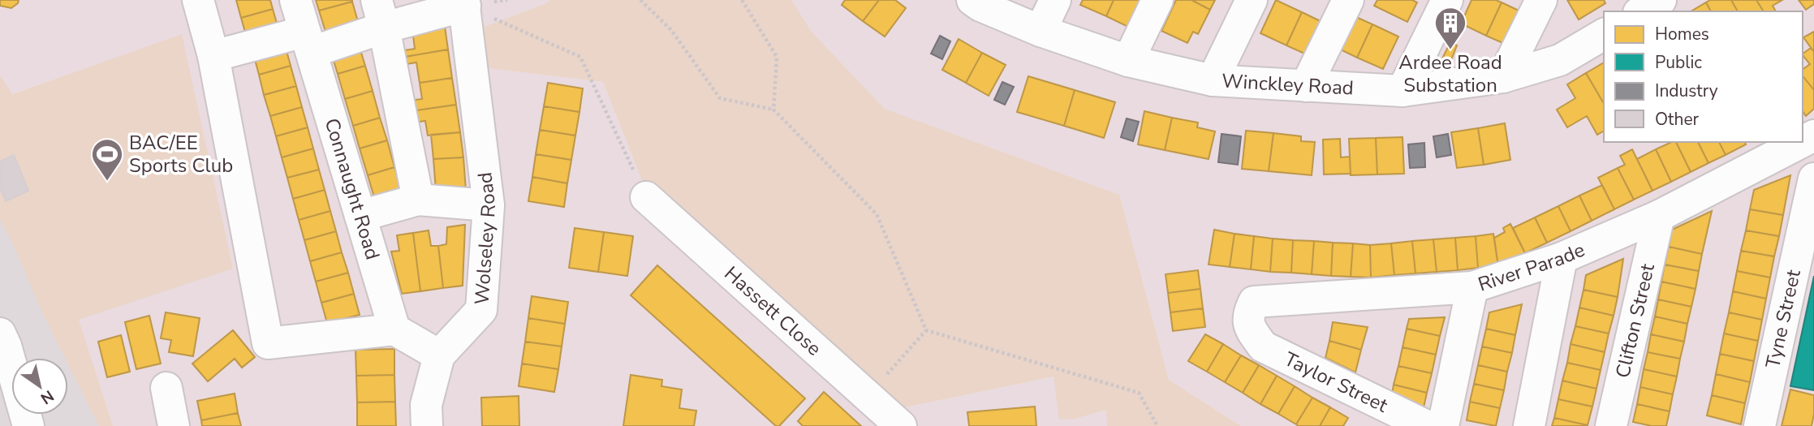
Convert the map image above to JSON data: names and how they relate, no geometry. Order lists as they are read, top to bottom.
{
  "streets": {
    "street": [
      "Winckley Road",
      "Connaught Road",
      "Wolseley Road",
      "River Parade",
      "Hassett Close",
      "Tyne Street",
      "Clifton Street",
      "Taylor Street"
    ]
  },
  "crossings": [
    ["River Parade", "Clifton Street"],
    ["River Parade", "Taylor Street"]
  ],
  "places": {
    "building": ["Ardee Road Substation"],
    "sports": ["BAC/EE Sports Club"]
  },
  "legend": [
    "Homes",
    "Public",
    "Industry",
    "Other"
  ],
  "north": "bottom right"
}
